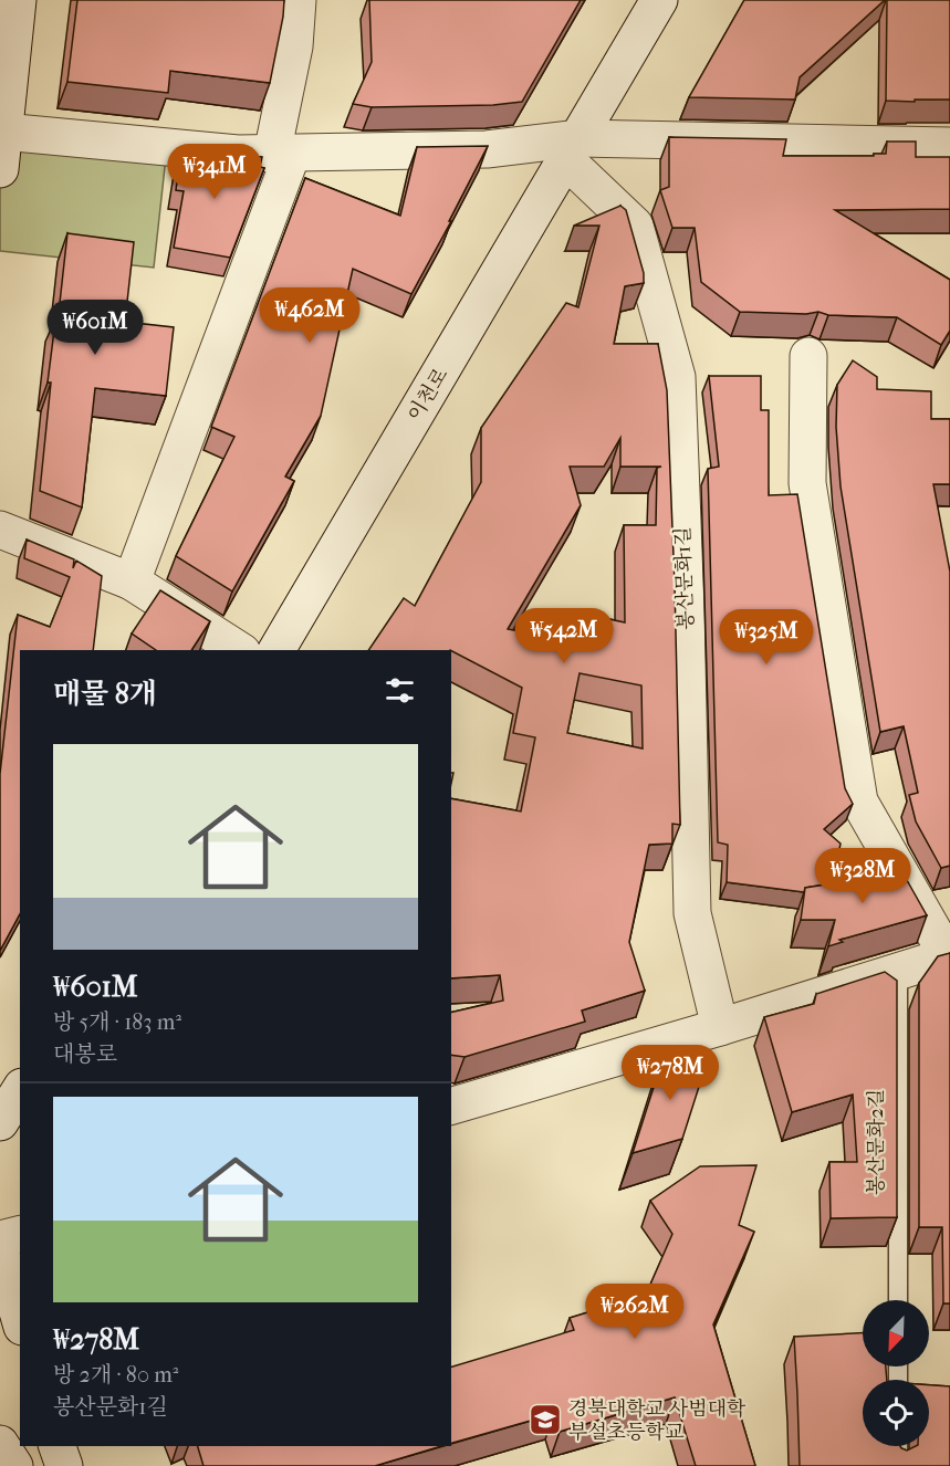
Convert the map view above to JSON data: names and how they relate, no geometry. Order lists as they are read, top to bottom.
{
  "streets": {
    "street": ["이천로", "봉산문화1길"],
    "lane": ["봉산문화2길"]
  },
  "crossings": [
    ["이천로", "봉산문화1길"]
  ],
  "places": {
    "school or university": ["경북대학교 사범대학 부설초등학교"]
  },
  "north": "bottom left",
  "page": {
    "price": [
      "₩341M",
      "₩462M",
      "₩601M",
      "₩542M",
      "₩325M",
      "₩328M",
      "₩278M",
      "₩262M"
    ],
    "heading": "매물 8개",
    "list": [
      {
        "name": "₩601M",
        "note": "방 5개 · 183 m² · 대봉로"
      },
      {
        "name": "₩278M",
        "note": "방 2개 · 80 m² · 봉산문화1길"
      }
    ]
  }
}
